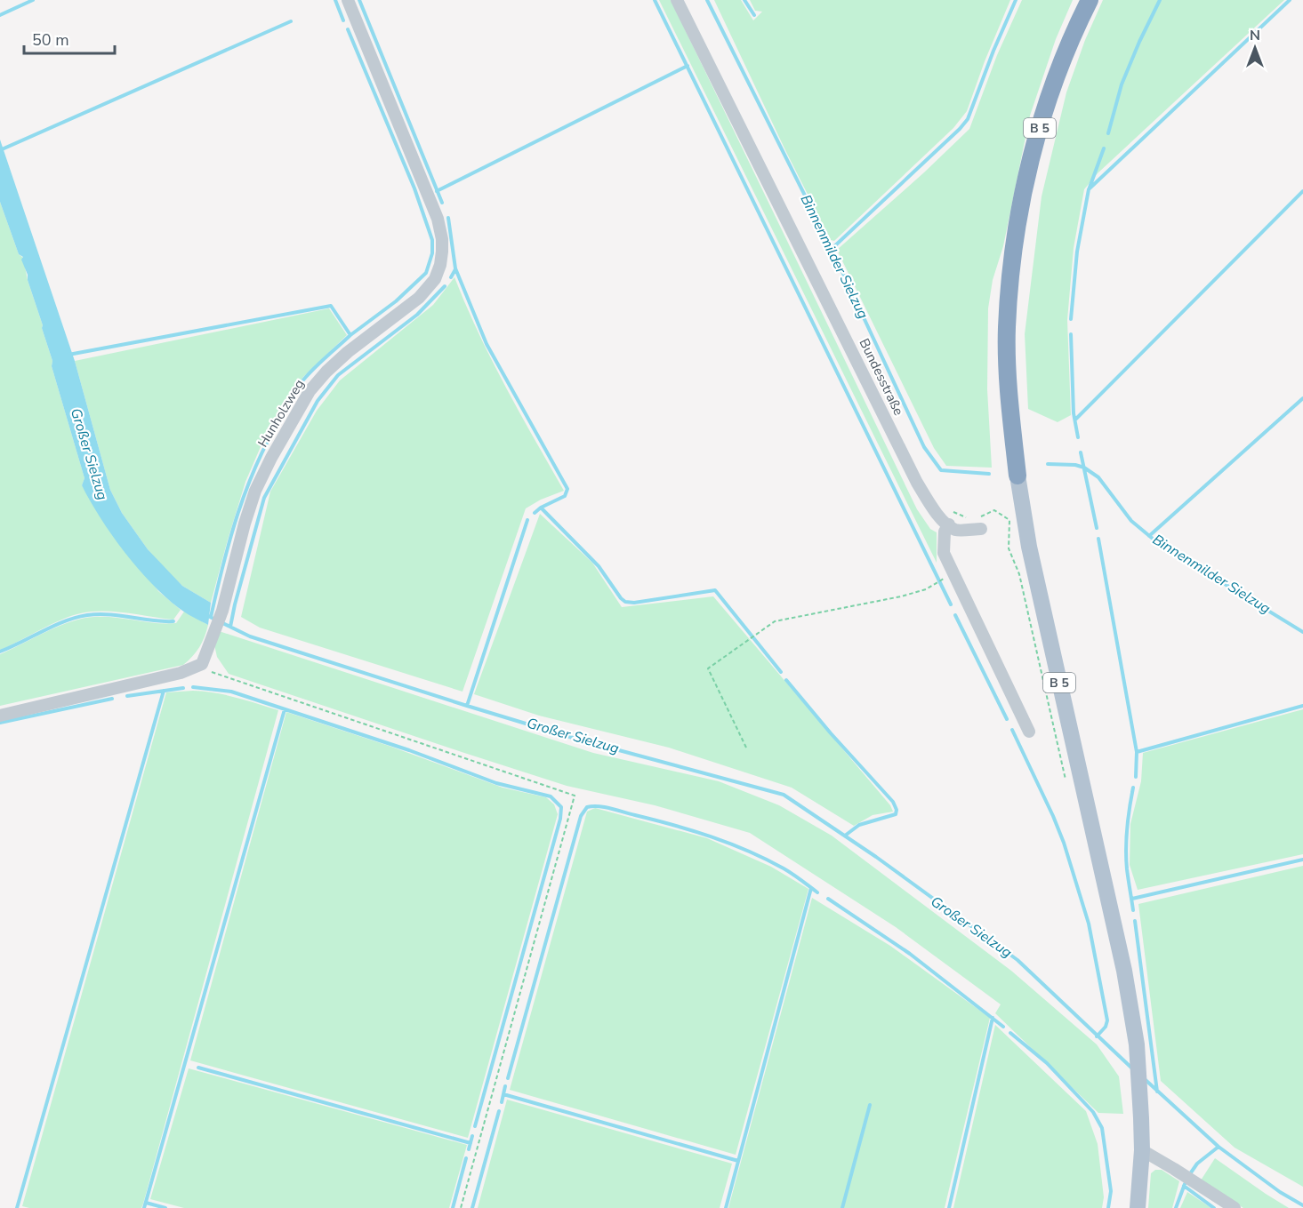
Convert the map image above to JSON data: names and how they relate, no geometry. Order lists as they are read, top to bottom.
{
  "streets": {
    "highway": ["B 5"],
    "street": ["Bundesstraße", "Hunholzweg"]
  },
  "water": ["Binnenmilder Sielzug", "Großer Sielzug"],
  "scale_bar": "50 m",
  "north": "top"
}
